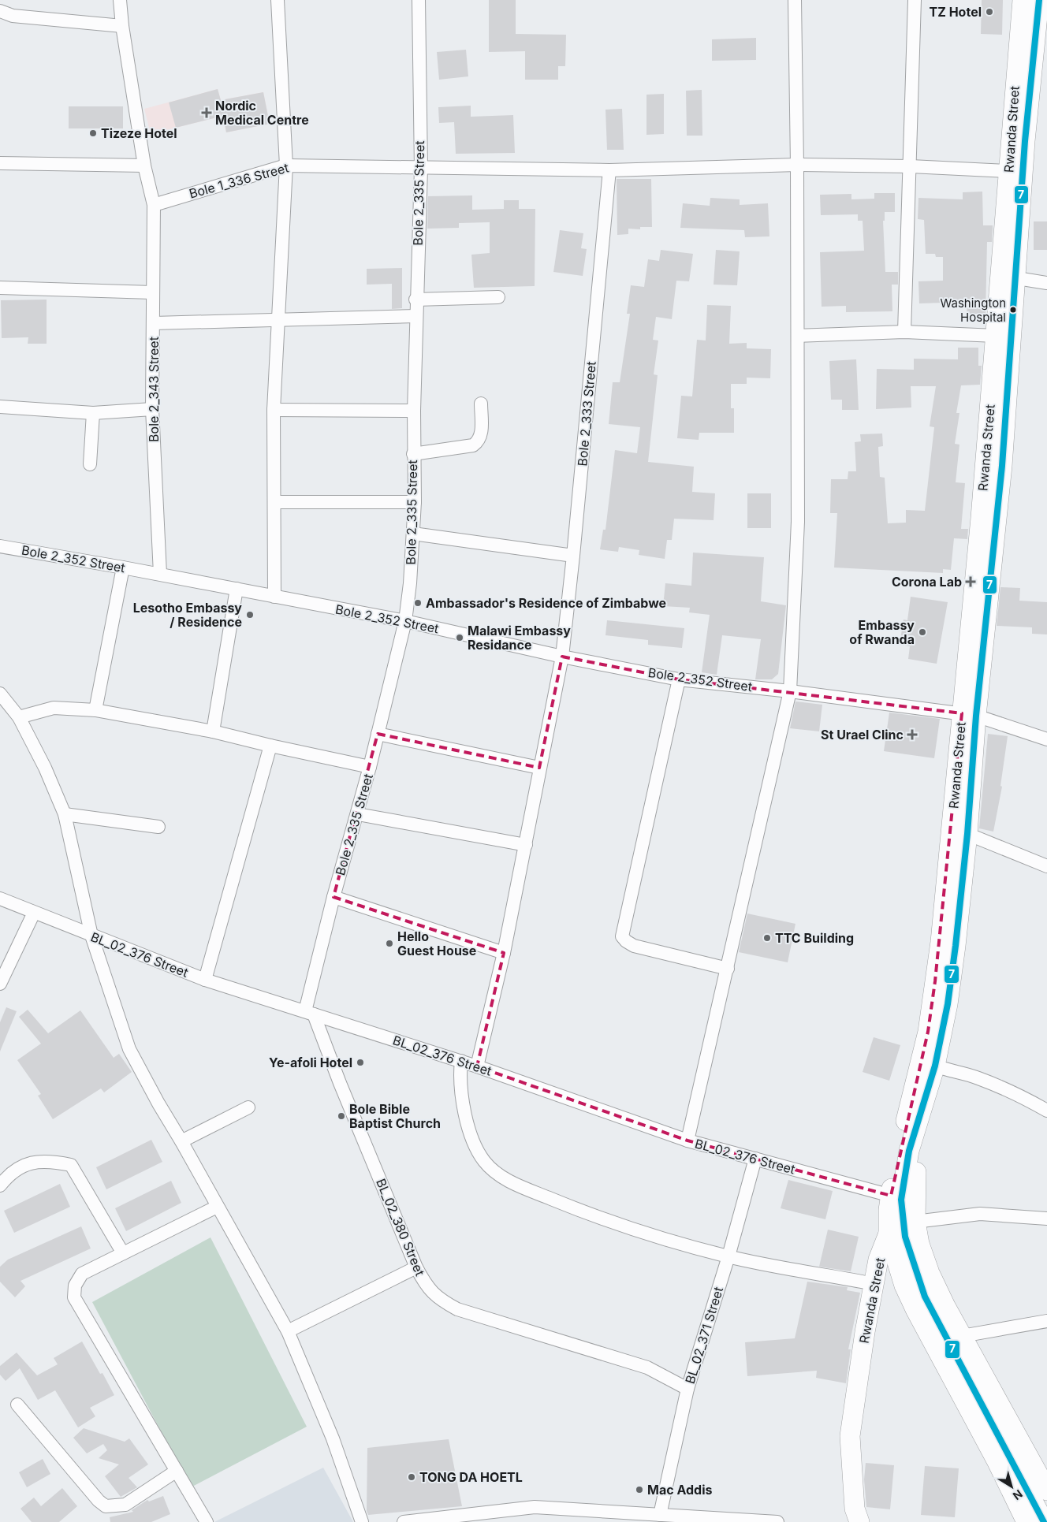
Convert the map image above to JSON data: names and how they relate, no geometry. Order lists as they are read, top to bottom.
{
  "streets": {
    "main road": ["Rwanda Street"],
    "street": [
      "Bole 1_336 Street",
      "Bole 2_335 Street",
      "Bole 2_343 Street",
      "Bole 2_333 Street",
      "Bole 2_352 Street",
      "BL_02_376 Street",
      "BL_02_380 Street",
      "BL_02_371 Street"
    ]
  },
  "crossings": [
    ["Rwanda Street", "Bole 1_336 Street"],
    ["Rwanda Street", "Bole 2_352 Street"],
    ["Rwanda Street", "BL_02_376 Street"],
    ["Bole 1_336 Street", "Bole 2_335 Street"],
    ["Bole 1_336 Street", "Bole 2_343 Street"],
    ["Bole 1_336 Street", "Bole 2_333 Street"],
    ["Bole 2_335 Street", "Bole 2_352 Street"],
    ["Bole 2_335 Street", "BL_02_376 Street"],
    ["Bole 2_335 Street", "BL_02_380 Street"],
    ["Bole 2_343 Street", "Bole 2_352 Street"],
    ["Bole 2_333 Street", "Bole 2_352 Street"],
    ["Bole 2_333 Street", "BL_02_376 Street"],
    ["BL_02_376 Street", "BL_02_380 Street"],
    ["BL_02_376 Street", "BL_02_371 Street"],
    ["BL_02_380 Street", "BL_02_371 Street"]
  ],
  "places": {
    "other": [
      "TZ Hotel",
      "Tizeze Hotel",
      "Washington Hospital",
      "Ambassador's Residence of Zimbabwe",
      "Lesotho Embassy / Residence",
      "Embassy of Rwanda",
      "Malawi Embassy Residance",
      "TTC Building",
      "Hello Guest House",
      "Ye-afoli Hotel",
      "Bole Bible Baptist Church",
      "TONG DA HOETL",
      "Mac Addis"
    ],
    "health": ["Nordic Medical Centre", "Corona Lab", "St Urael Clinc"]
  },
  "lines": ["transit line 7"],
  "north": "bottom right"
}
